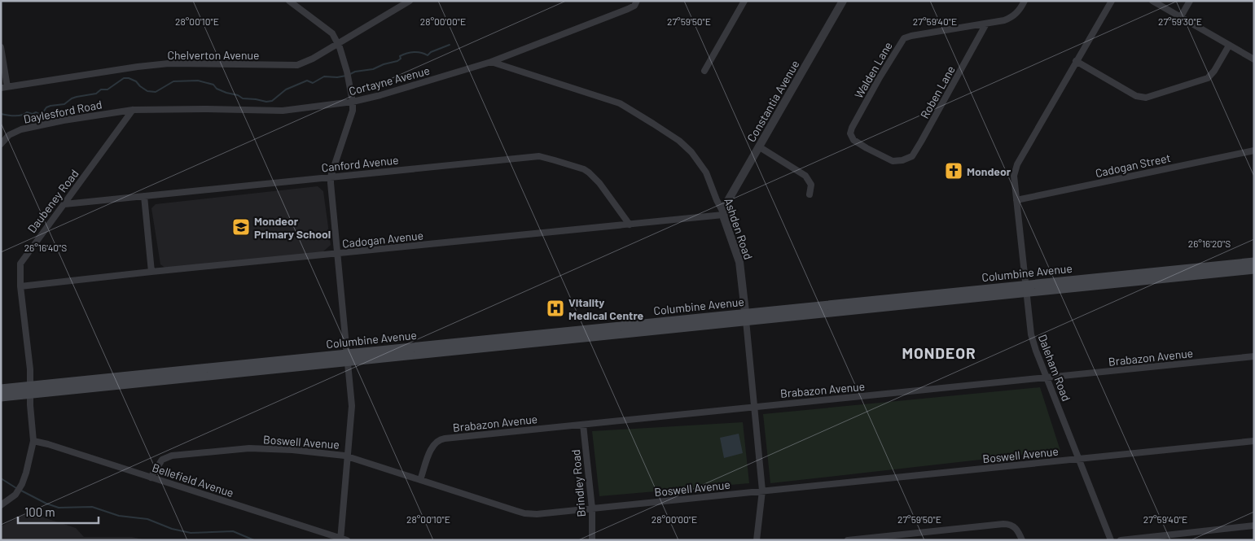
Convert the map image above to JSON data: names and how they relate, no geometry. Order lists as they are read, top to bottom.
{
  "streets": {
    "main road": ["Columbine Avenue"],
    "street": [
      "Chelverton Avenue",
      "Walden Lane",
      "Cortayne Avenue",
      "Roben Lane",
      "Constantia Avenue",
      "Daylesford Road",
      "Canford Avenue",
      "Cadogan Street",
      "Daubeney Road",
      "Ashden Road",
      "Cadogan Avenue",
      "Brabazon Avenue",
      "Daleham Road",
      "Boswell Avenue",
      "Bellefield Avenue",
      "Brindley Road"
    ]
  },
  "crossings": [
    ["Walden Lane", "Roben Lane"],
    ["Cortayne Avenue", "Daylesford Road"],
    ["Cortayne Avenue", "Daubeney Road"],
    ["Cortayne Avenue", "Ashden Road"],
    ["Constantia Avenue", "Ashden Road"],
    ["Constantia Avenue", "Cadogan Avenue"],
    ["Daylesford Road", "Daubeney Road"],
    ["Canford Avenue", "Daubeney Road"],
    ["Canford Avenue", "Cadogan Avenue"],
    ["Cadogan Street", "Daleham Road"],
    ["Daubeney Road", "Cadogan Avenue"],
    ["Daubeney Road", "Columbine Avenue"],
    ["Daubeney Road", "Bellefield Avenue"],
    ["Ashden Road", "Cadogan Avenue"],
    ["Ashden Road", "Columbine Avenue"],
    ["Ashden Road", "Brabazon Avenue"],
    ["Ashden Road", "Boswell Avenue"],
    ["Columbine Avenue", "Daleham Road"],
    ["Brabazon Avenue", "Daleham Road"],
    ["Brabazon Avenue", "Boswell Avenue"],
    ["Brabazon Avenue", "Brindley Road"],
    ["Daleham Road", "Boswell Avenue"],
    ["Boswell Avenue", "Bellefield Avenue"],
    ["Boswell Avenue", "Brindley Road"]
  ],
  "districts": ["MONDEOR"],
  "places": {
    "church": ["Mondeor"],
    "school or university": ["Mondeor Primary School"],
    "hospital": ["Vitality Medical Centre"]
  },
  "scale_bar": "100 m",
  "coordinates": [
    "28°00'10\"E",
    "28°00'00\"E",
    "27°59'50\"E",
    "27°59'40\"E",
    "27°59'30\"E",
    "26°16'20\"S",
    "26°16'40\"S"
  ]
}
